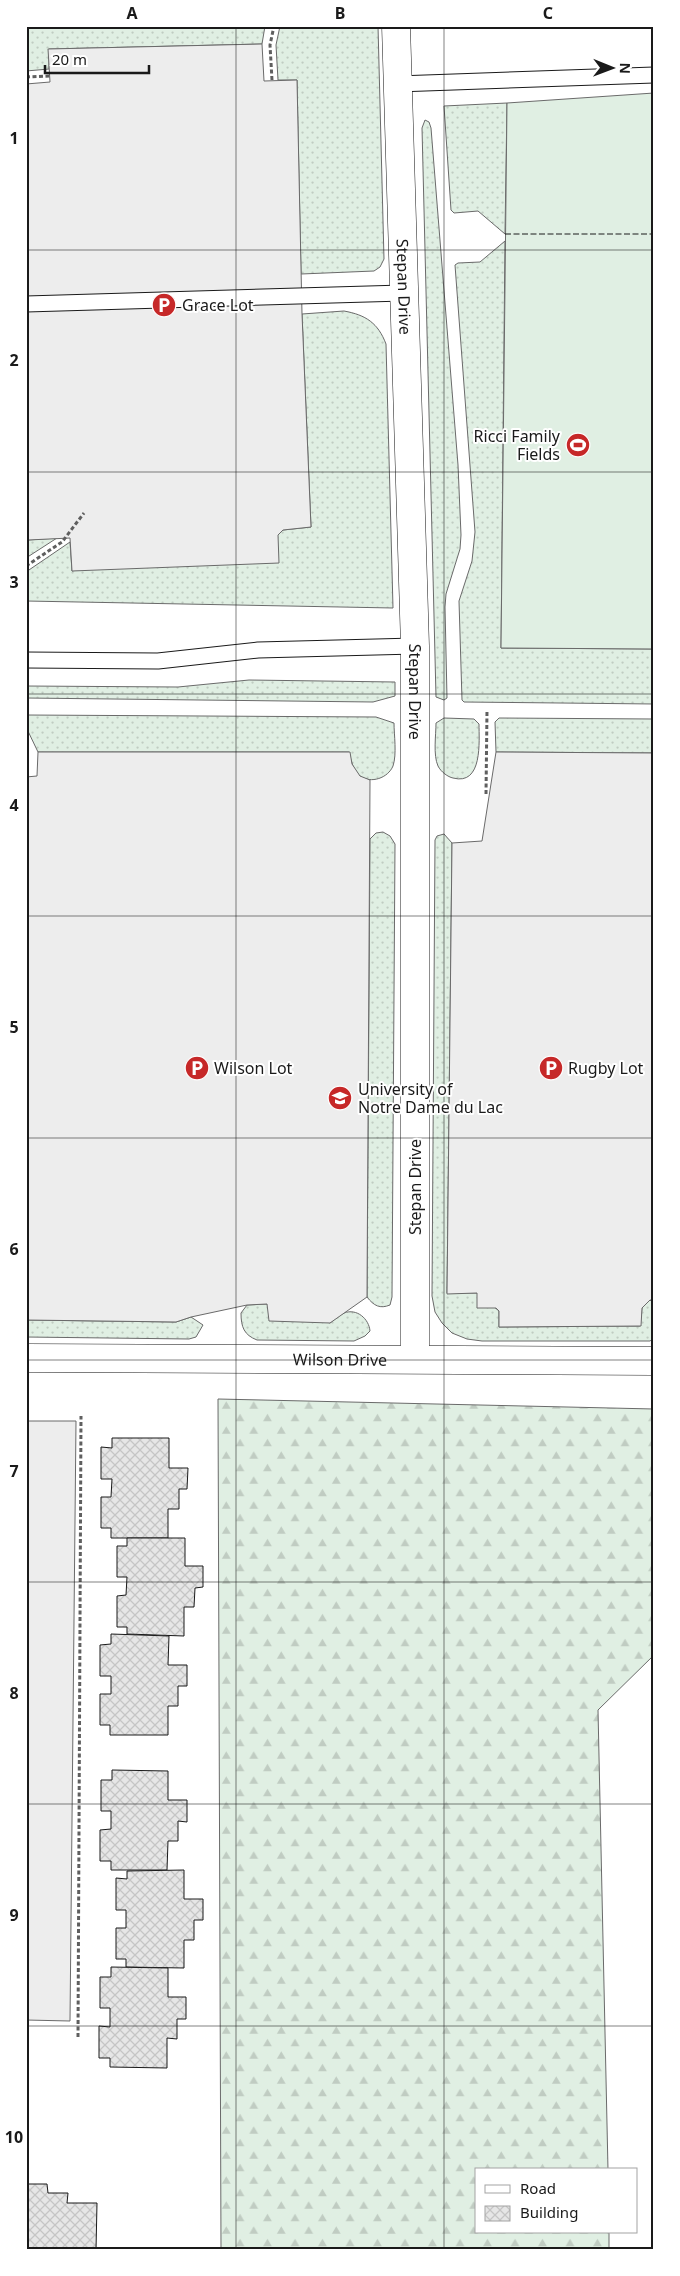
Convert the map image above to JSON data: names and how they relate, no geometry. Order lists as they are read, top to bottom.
{
  "streets": {
    "street": ["Stepan Drive", "Wilson Drive"]
  },
  "crossings": [
    ["Stepan Drive", "Wilson Drive"]
  ],
  "places": {
    "parking": ["Grace Lot", "Wilson Lot", "Rugby Lot"],
    "sports": ["Ricci Family Fields"],
    "school or university": ["University of Notre Dame du Lac"]
  },
  "legend": ["Road", "Building"],
  "scale_bar": "20 m",
  "north": "right",
  "grid": {
    "columns": ["A", "B", "C"],
    "rows": [
      "1",
      "2",
      "3",
      "4",
      "5",
      "6",
      "7",
      "8",
      "9",
      "10"
    ]
  }
}
